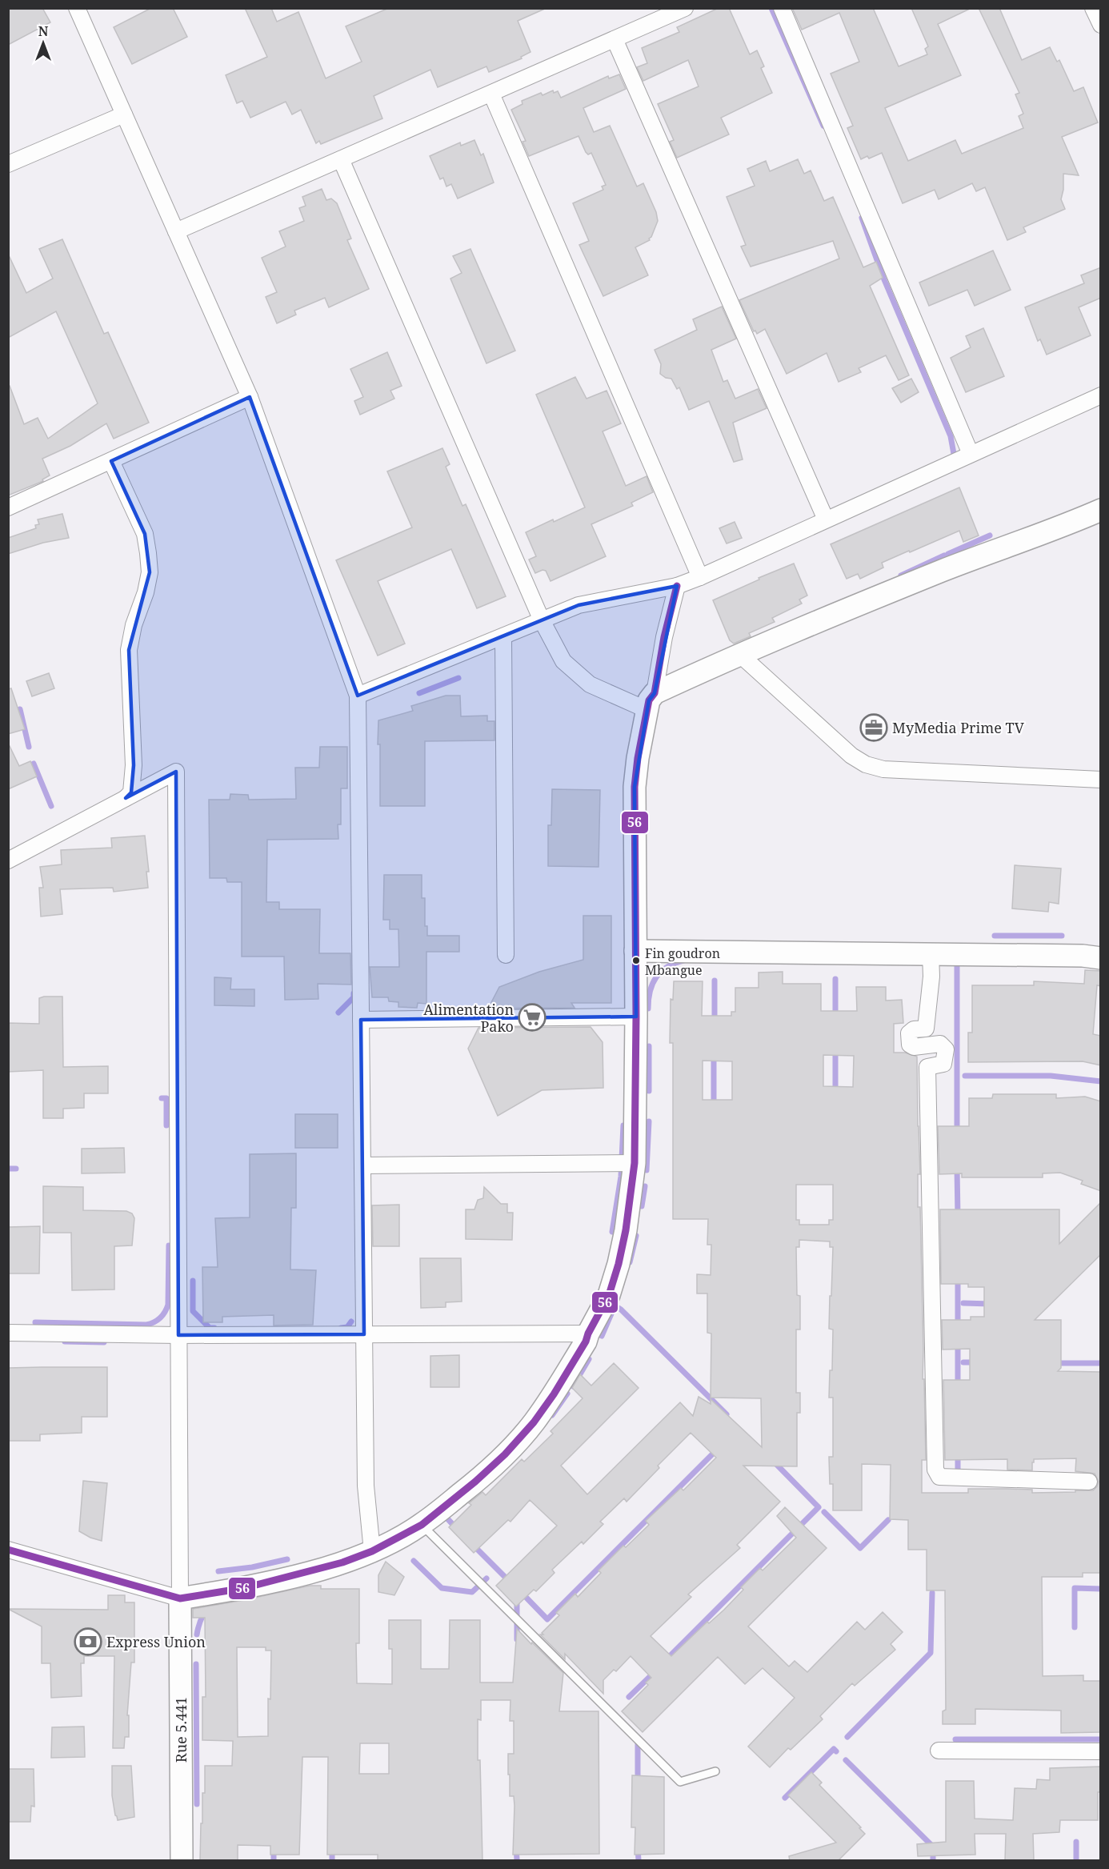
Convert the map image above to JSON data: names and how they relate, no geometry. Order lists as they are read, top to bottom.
{
  "streets": {
    "main road": ["Rue 5.441"]
  },
  "places": {
    "office": ["MyMedia Prime TV"],
    "other": ["Fin goudron Mbangue"],
    "supermarket": ["Alimentation Pako"],
    "bank": ["Express Union"]
  },
  "lines": ["transit line 56"],
  "north": "top"
}
